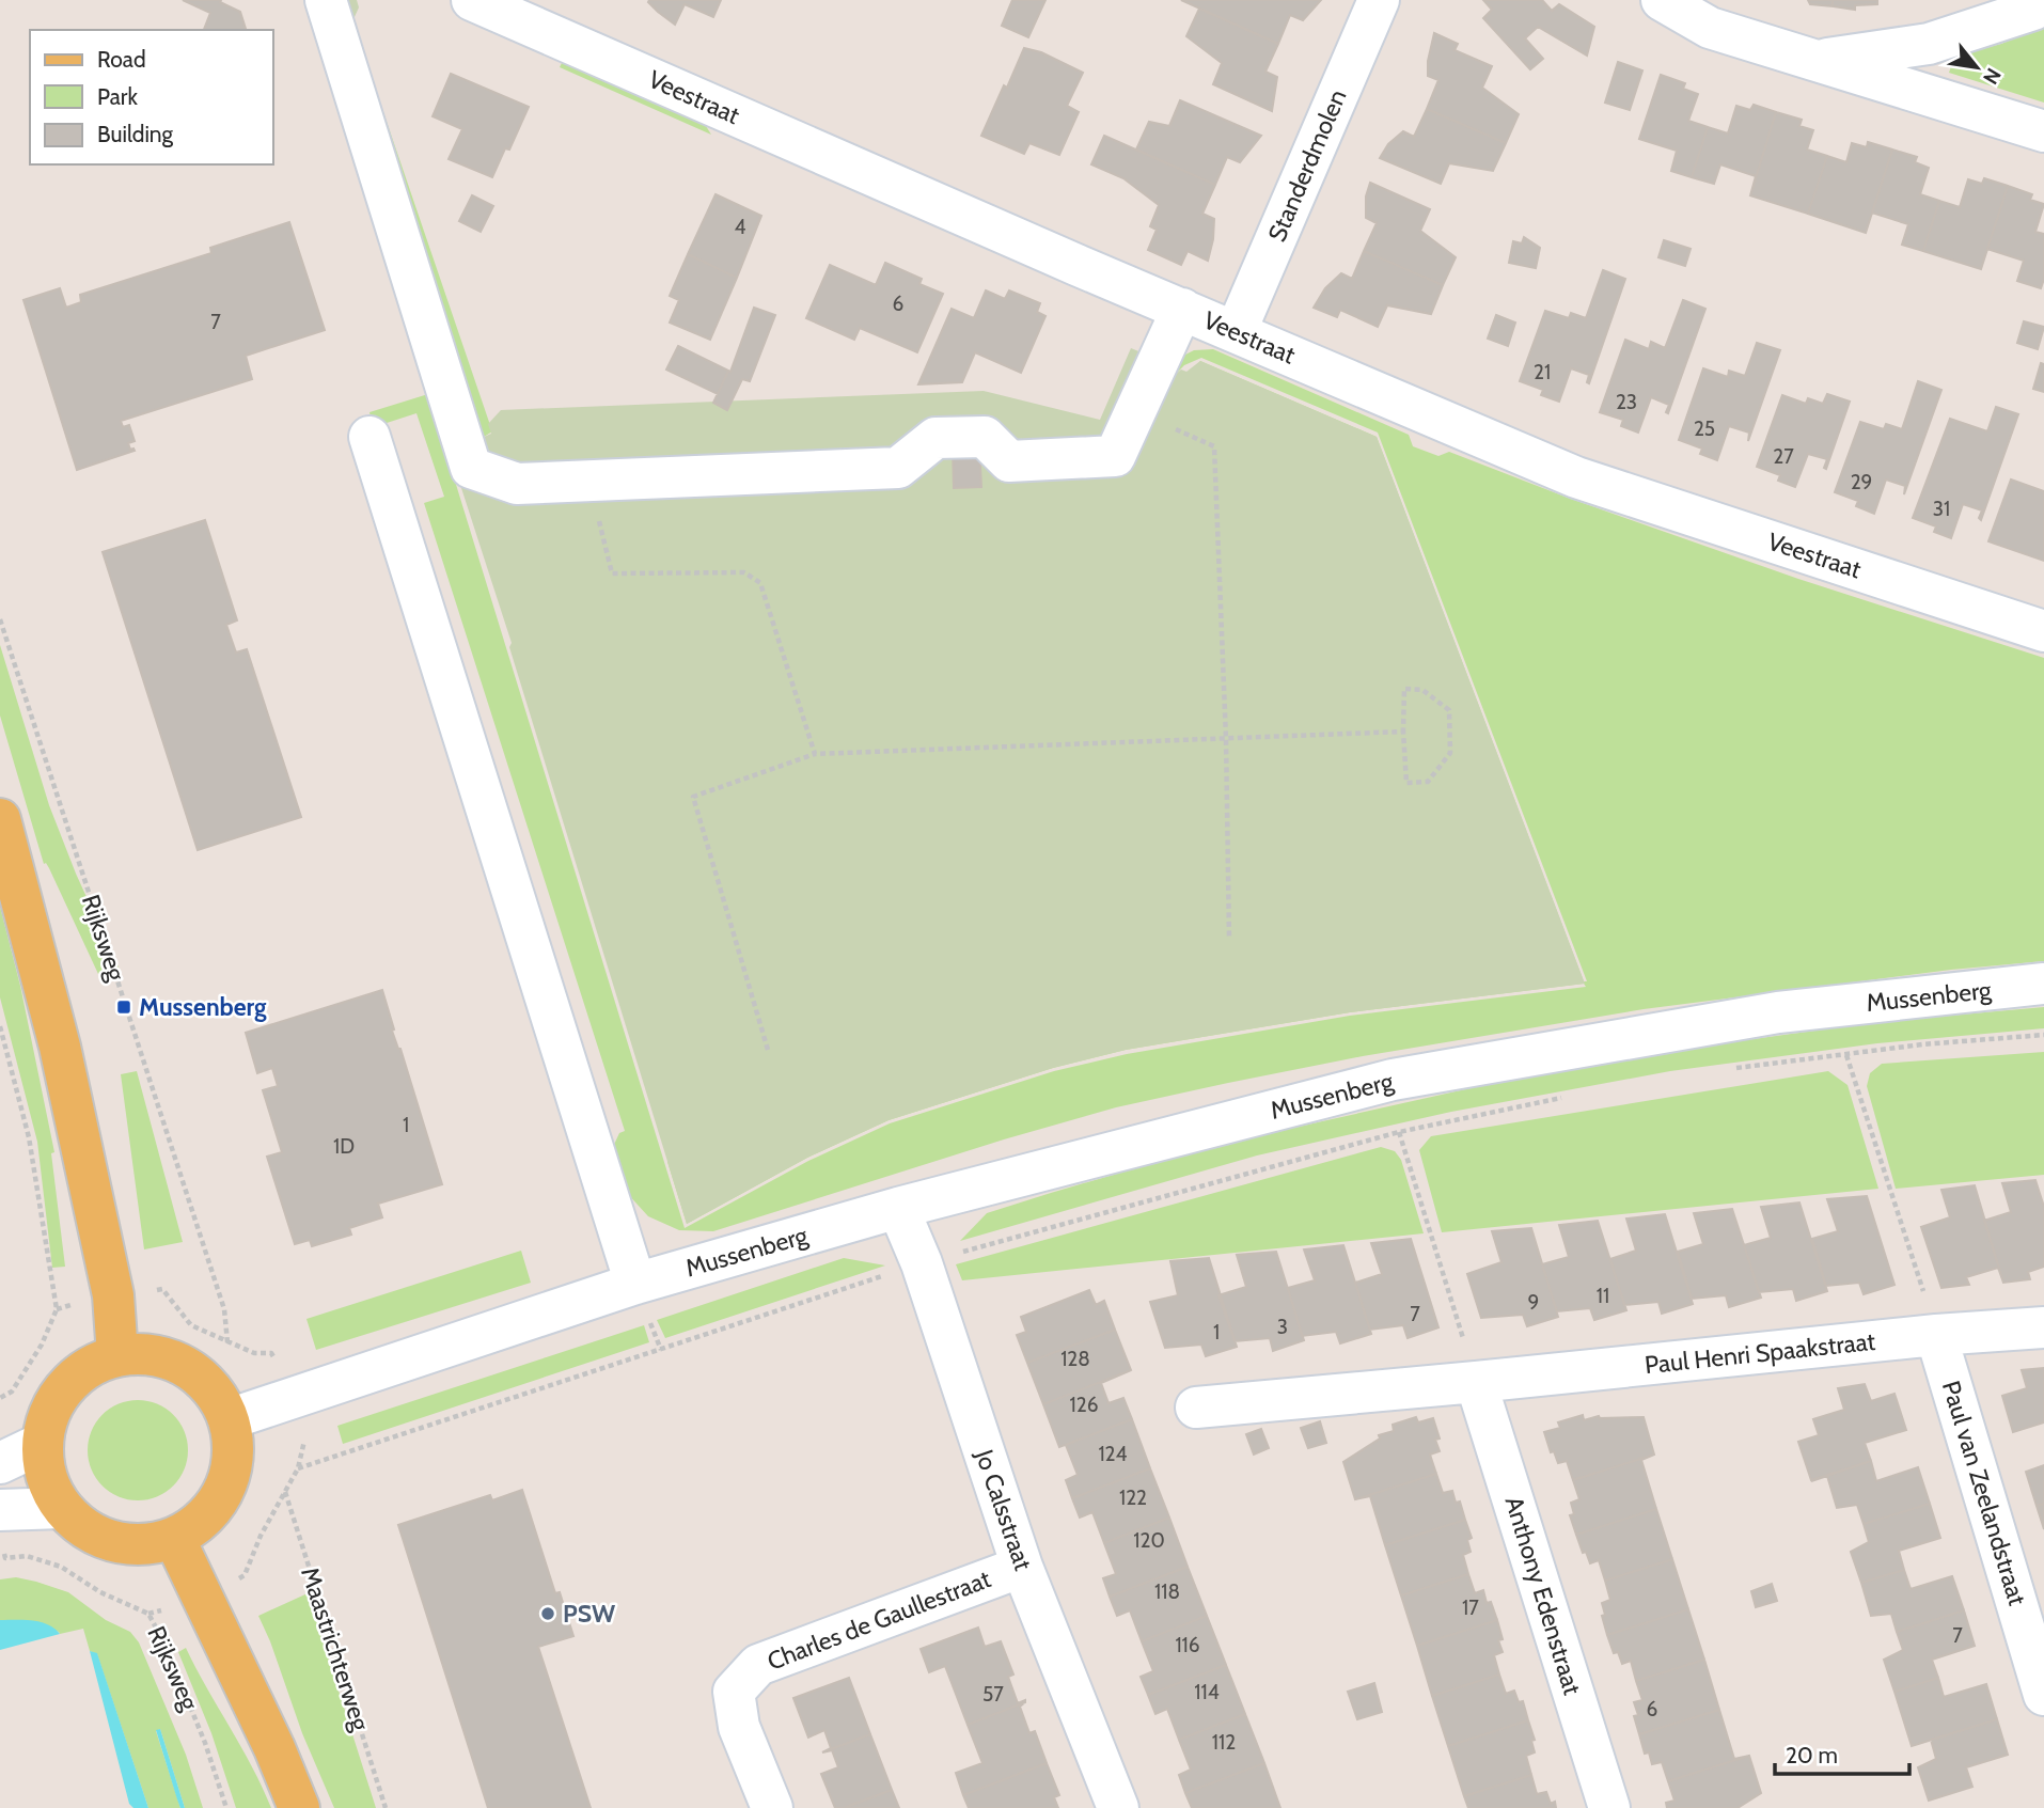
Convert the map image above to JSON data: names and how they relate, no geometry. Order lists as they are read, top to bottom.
{
  "streets": {
    "street": [
      "Veestraat",
      "Standerdmolen",
      "Mussenberg",
      "Paul Henri Spaakstraat",
      "Paul van Zeelandstraat",
      "Jo Calsstraat",
      "Anthony Edenstraat",
      "Charles de Gaullestraat"
    ],
    "path": ["Rijksweg", "Maastrichterweg"]
  },
  "crossings": [
    ["Veestraat", "Standerdmolen"],
    ["Mussenberg", "Jo Calsstraat"],
    ["Paul Henri Spaakstraat", "Paul van Zeelandstraat"],
    ["Paul Henri Spaakstraat", "Anthony Edenstraat"],
    ["Jo Calsstraat", "Charles de Gaullestraat"]
  ],
  "places": {
    "transit": ["Mussenberg"],
    "other": ["PSW"]
  },
  "house_numbers": [
    "4",
    "6",
    "7",
    "21",
    "23",
    "25",
    "27",
    "29",
    "31",
    "1",
    "1D",
    "11",
    "9",
    "7",
    "3",
    "1",
    "128",
    "126",
    "124",
    "122",
    "120",
    "118",
    "17",
    "7",
    "116",
    "114",
    "57",
    "6",
    "112"
  ],
  "legend": ["Road", "Park", "Building"],
  "scale_bar": "20 m",
  "north": "bottom right"
}
